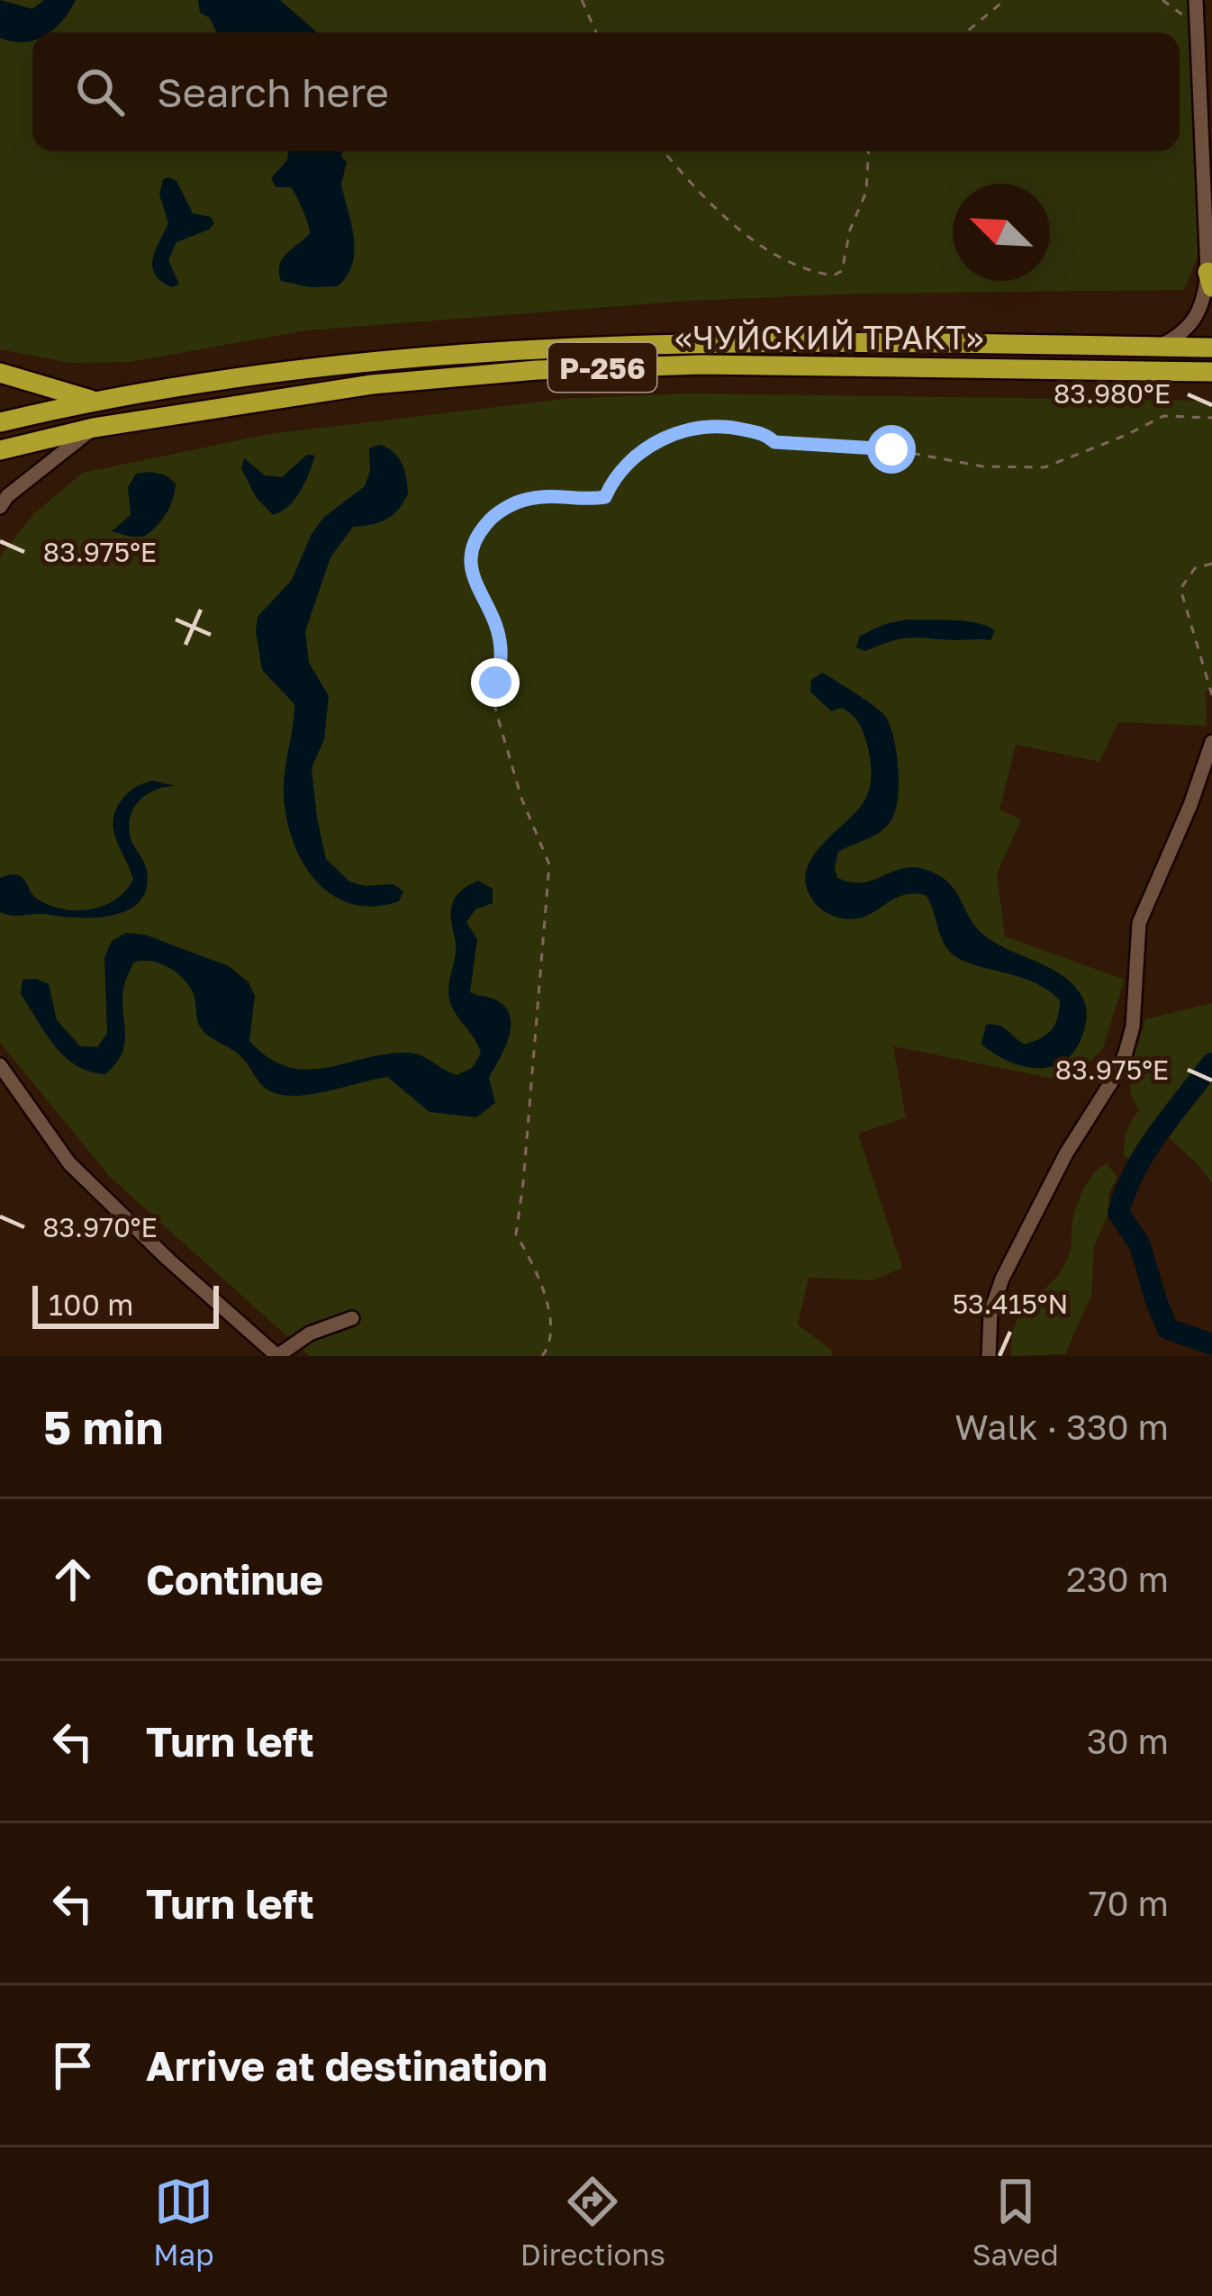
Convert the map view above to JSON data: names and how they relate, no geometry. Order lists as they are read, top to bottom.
{
  "streets": {
    "highway": ["«ЧУЙСКИЙ ТРАКТ»", "Р-256"]
  },
  "scale_bar": "100 m",
  "north": "top left",
  "page": {
    "search": "Search here",
    "scale": "100 m",
    "heading": ["5 min", "Walk · 330 m"],
    "list": [
      ["Continue", "230 m"],
      ["Turn left", "30 m"],
      ["Turn left", "70 m"],
      "Arrive at destination"
    ],
    "nav": ["Map", "Directions", "Saved"]
  },
  "coordinates": [
    "83.980°E",
    "83.975°E",
    "83.970°E",
    "53.415°N"
  ]
}
